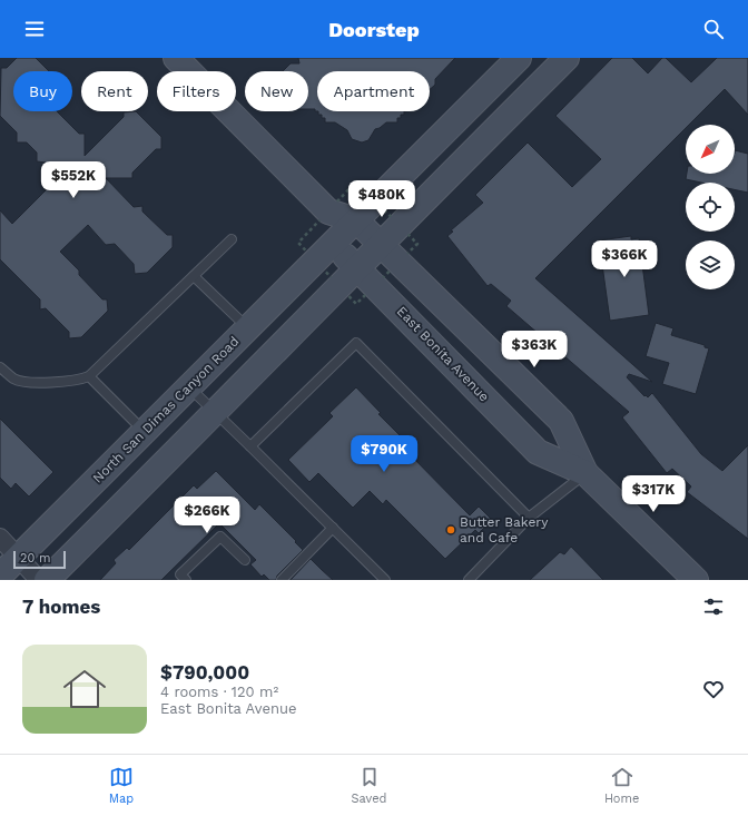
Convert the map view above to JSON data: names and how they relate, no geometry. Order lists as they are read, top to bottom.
{
  "streets": {
    "main road": ["East Bonita Avenue", "North San Dimas Canyon Road"]
  },
  "crossings": [
    ["East Bonita Avenue", "North San Dimas Canyon Road"]
  ],
  "places": ["Butter Bakery and Cafe"],
  "scale_bar": "20 m",
  "north": "bottom left",
  "page": {
    "header": "Doorstep",
    "chip": [
      "Buy",
      "Rent",
      "Filters",
      "New",
      "Apartment"
    ],
    "price": [
      "$552K",
      "$480K",
      "$366K",
      "$363K",
      "$790K",
      "$317K",
      "$266K"
    ],
    "scale": "20 m",
    "heading": "7 homes",
    "list": [
      {
        "name": "$790,000",
        "note": "4 rooms · 120 m² · East Bonita Avenue"
      }
    ],
    "tabs": ["Map", "Saved", "Home"]
  }
}
